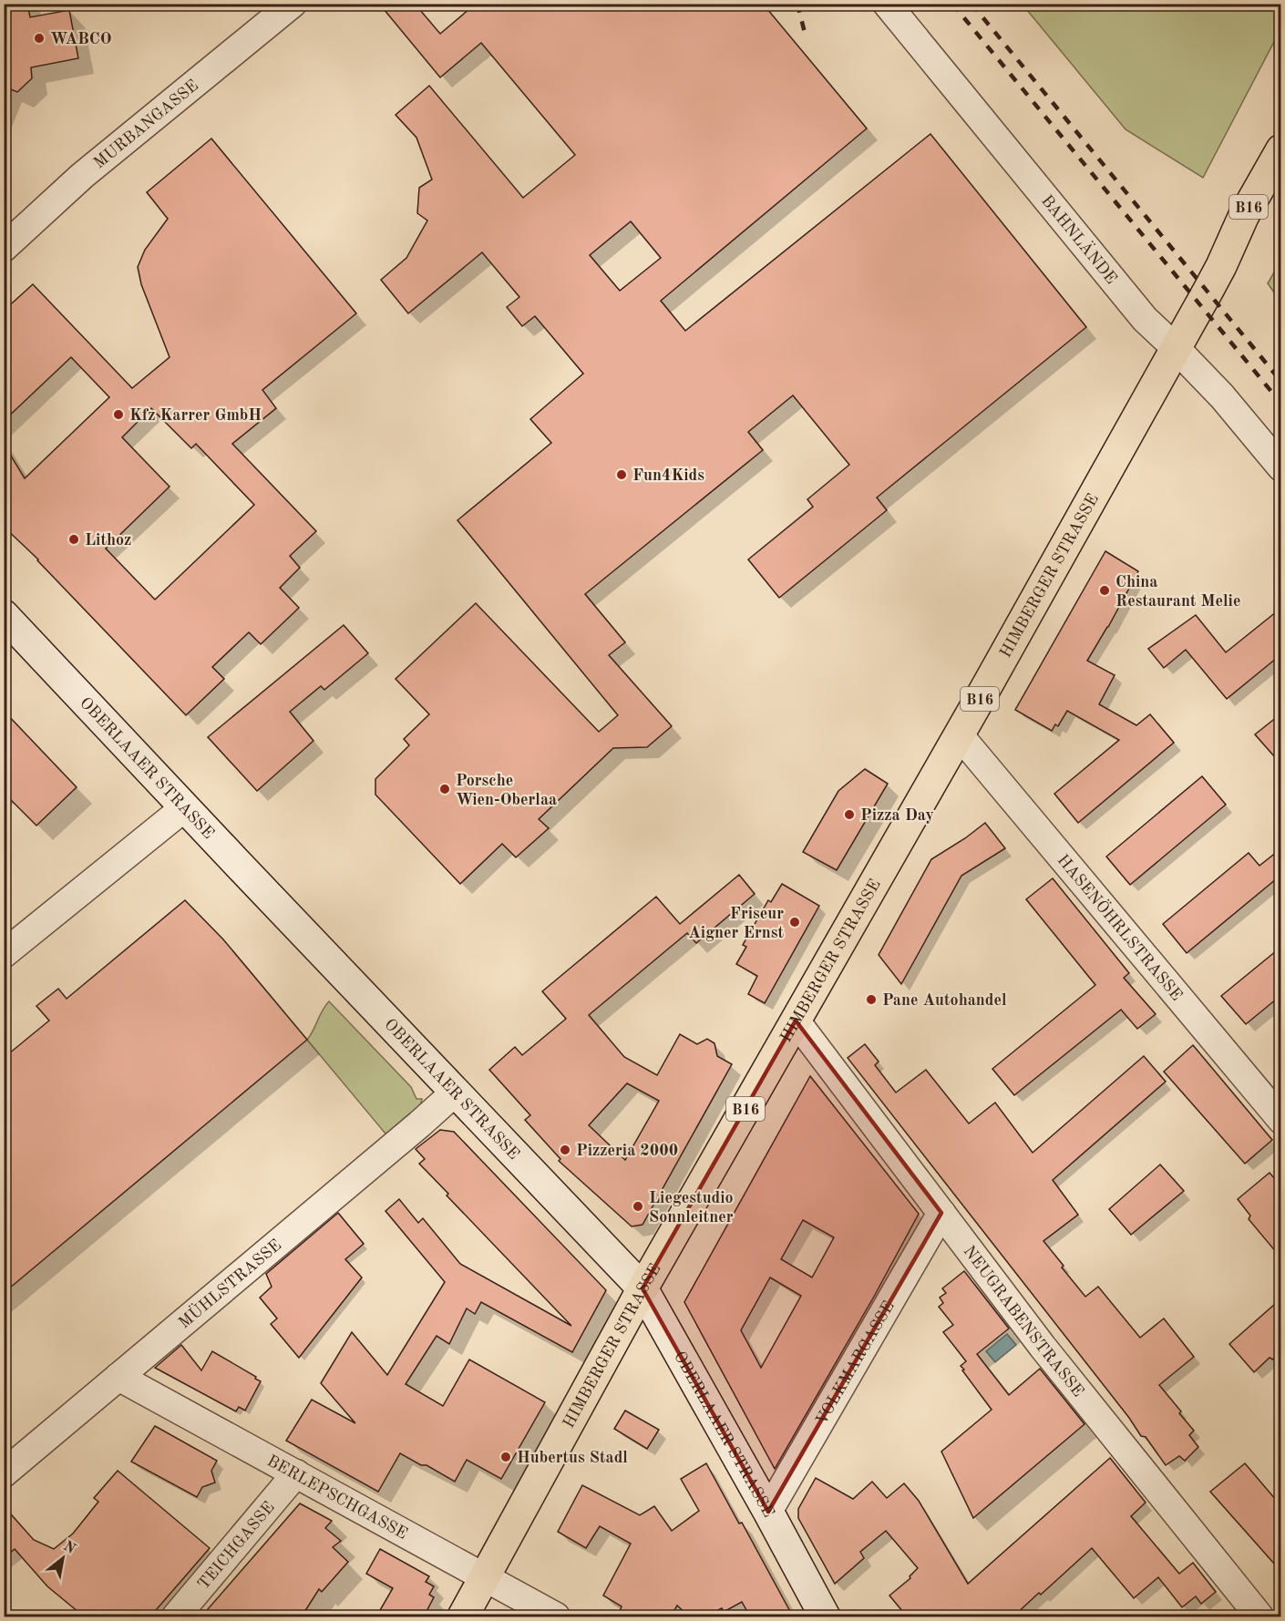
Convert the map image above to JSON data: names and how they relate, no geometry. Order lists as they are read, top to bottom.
{
  "streets": {
    "main road": ["B16", "HIMBERGER STRASSE", "OBERLAAER STRASSE"],
    "street": [
      "MURBANGASSE",
      "BAHNLÄNDE",
      "HASENÖHRLSTRASSE",
      "MÜHLSTRASSE",
      "NEUGRABENSTRASSE",
      "VOLKMARGASSE",
      "BERLEPSCHGASSE",
      "TEICHGASSE"
    ]
  },
  "crossings": [
    ["BAHNLÄNDE", "HIMBERGER STRASSE"],
    ["HIMBERGER STRASSE", "OBERLAAER STRASSE"],
    ["HIMBERGER STRASSE", "HASENÖHRLSTRASSE"],
    ["HIMBERGER STRASSE", "NEUGRABENSTRASSE"],
    ["HIMBERGER STRASSE", "BERLEPSCHGASSE"],
    ["OBERLAAER STRASSE", "MÜHLSTRASSE"],
    ["OBERLAAER STRASSE", "VOLKMARGASSE"],
    ["MÜHLSTRASSE", "BERLEPSCHGASSE"],
    ["NEUGRABENSTRASSE", "VOLKMARGASSE"],
    ["BERLEPSCHGASSE", "TEICHGASSE"]
  ],
  "places": [
    "WABCO",
    "Kfz Karrer GmbH",
    "Fun4Kids",
    "Lithoz",
    "China Restaurant Melie",
    "Porsche Wien-Oberlaa",
    "Pizza Day",
    "Friseur Aigner Ernst",
    "Pane Autohandel",
    "Pizzeria 2000",
    "Liegestudio Sonnleitner",
    "Hubertus Stadl"
  ],
  "north": "top right"
}
